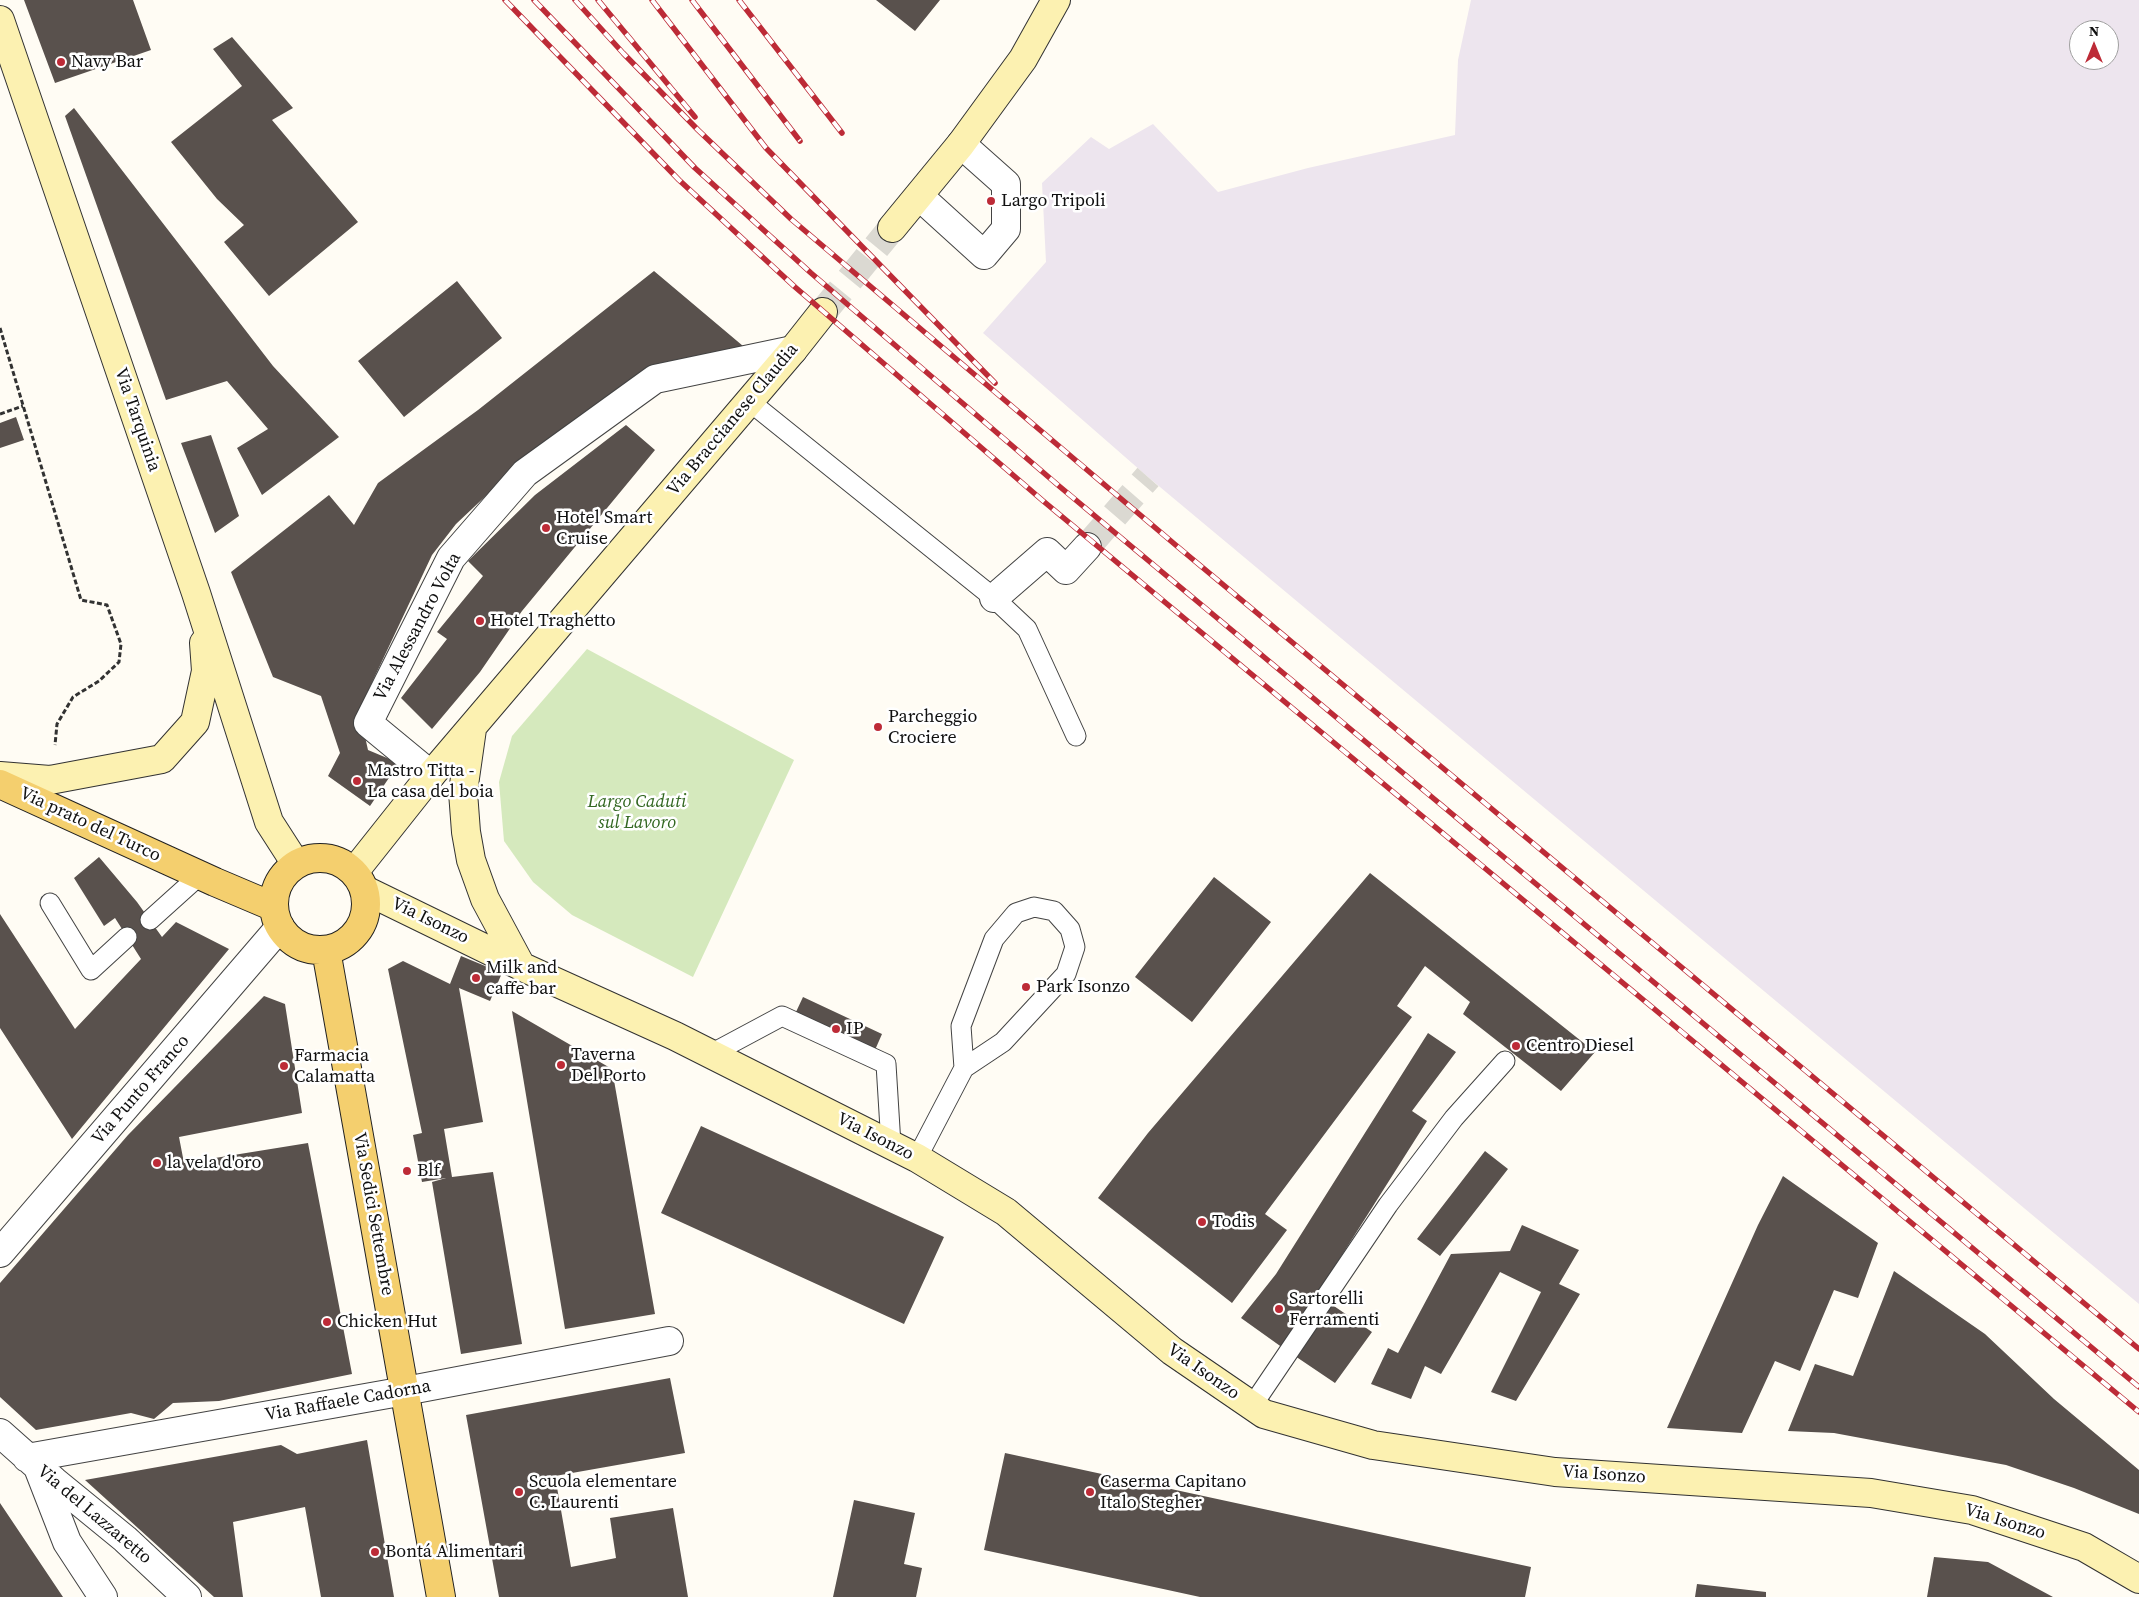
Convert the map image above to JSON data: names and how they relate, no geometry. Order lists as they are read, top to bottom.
{
  "streets": {
    "main road": [
      "Via Tarquinia",
      "Via Braccianese Claudia",
      "Via prato del Turco",
      "Via Isonzo",
      "Via Sedici Settembre"
    ],
    "street": [
      "Via Alessandro Volta",
      "Via Punto Franco",
      "Via Raffaele Cadorna",
      "Via del Lazzaretto"
    ]
  },
  "crossings": [
    ["Via Tarquinia", "Via Braccianese Claudia"],
    ["Via Tarquinia", "Via prato del Turco"],
    ["Via Tarquinia", "Via Isonzo"],
    ["Via Tarquinia", "Via Punto Franco"],
    ["Via Tarquinia", "Via Sedici Settembre"],
    ["Via Braccianese Claudia", "Via Alessandro Volta"],
    ["Via Braccianese Claudia", "Via prato del Turco"],
    ["Via Braccianese Claudia", "Via Isonzo"],
    ["Via Braccianese Claudia", "Via Punto Franco"],
    ["Via Braccianese Claudia", "Via Sedici Settembre"],
    ["Via prato del Turco", "Via Isonzo"],
    ["Via prato del Turco", "Via Punto Franco"],
    ["Via prato del Turco", "Via Sedici Settembre"],
    ["Via Isonzo", "Via Punto Franco"],
    ["Via Isonzo", "Via Sedici Settembre"],
    ["Via Punto Franco", "Via Sedici Settembre"],
    ["Via Sedici Settembre", "Via Raffaele Cadorna"],
    ["Via Raffaele Cadorna", "Via del Lazzaretto"]
  ],
  "parks": ["Largo Caduti sul Lavoro"],
  "places": [
    "Navy Bar",
    "Largo Tripoli",
    "Hotel Smart Cruise",
    "Hotel Traghetto",
    "Parcheggio Crociere",
    "Mastro Titta - La casa del boia",
    "Milk and caffe bar",
    "Park Isonzo",
    "IP",
    "Centro Diesel",
    "Taverna Del Porto",
    "Farmacia Calamatta",
    "la vela d'oro",
    "Blf",
    "Todis",
    "Sartorelli Ferramenti",
    "Chicken Hut",
    "Scuola elementare C. Laurenti",
    "Caserma Capitano Italo Stegher",
    "Bontá Alimentari"
  ],
  "north": "top"
}
